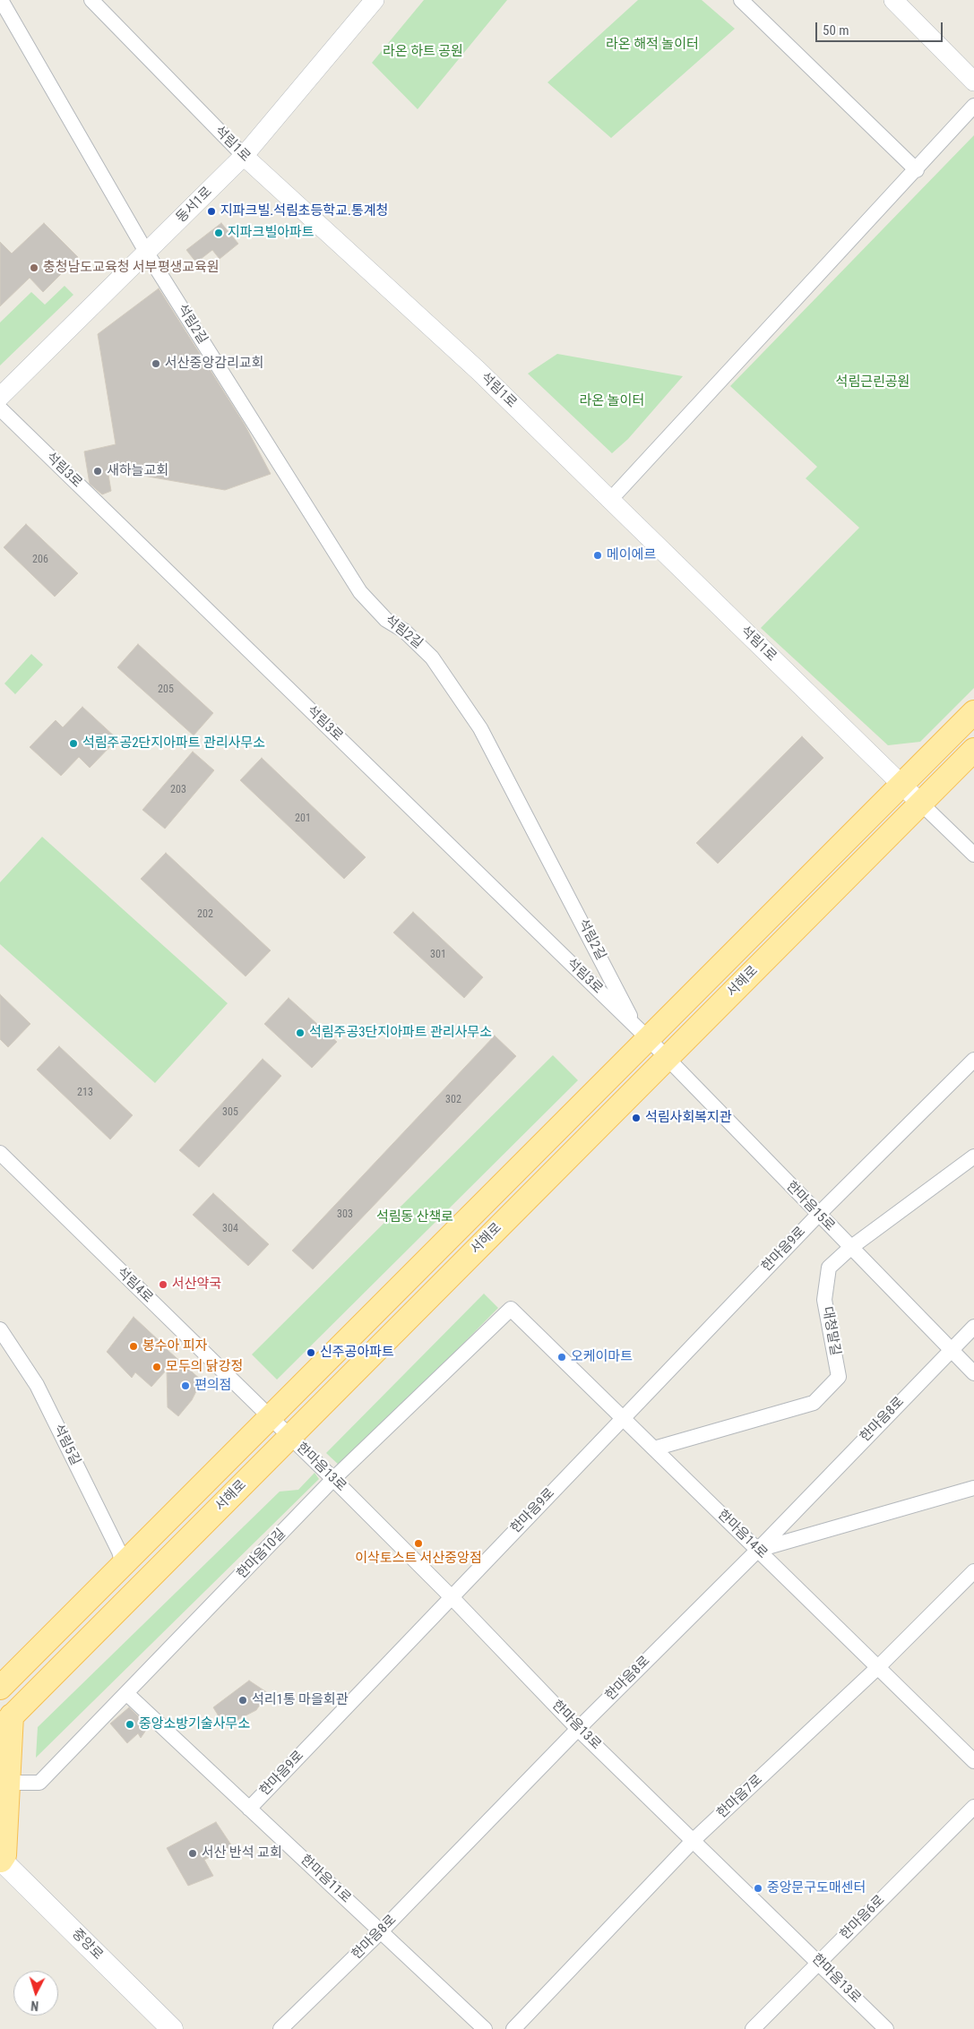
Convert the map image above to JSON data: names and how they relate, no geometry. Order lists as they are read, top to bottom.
{
  "streets": {
    "main road": ["서해로", "중앙로"],
    "street": [
      "석림1로",
      "동서1로",
      "석림2길",
      "석림3로",
      "한마음15로",
      "한마음9로",
      "석림4로",
      "대청말길",
      "한마음8로",
      "석림5길",
      "한마음13로",
      "한마음14로",
      "한마음10길",
      "한마음7로",
      "한마음11로",
      "한마음6로"
    ]
  },
  "crossings": [
    ["석림1로", "동서1로"],
    ["석림1로", "서해로"],
    ["동서1로", "석림2길"],
    ["석림2길", "석림3로"],
    ["석림2길", "서해로"],
    ["석림2길", "한마음15로"],
    ["석림3로", "서해로"],
    ["석림3로", "한마음15로"],
    ["서해로", "한마음15로"],
    ["서해로", "석림4로"],
    ["서해로", "석림5길"],
    ["서해로", "한마음13로"],
    ["한마음15로", "한마음9로"],
    ["한마음15로", "대청말길"],
    ["한마음15로", "한마음8로"],
    ["한마음9로", "한마음13로"],
    ["한마음9로", "한마음14로"],
    ["한마음9로", "한마음11로"],
    ["석림4로", "한마음13로"],
    ["대청말길", "한마음14로"],
    ["한마음8로", "한마음13로"],
    ["한마음8로", "한마음14로"],
    ["한마음8로", "한마음11로"],
    ["한마음13로", "한마음10길"],
    ["한마음13로", "한마음7로"],
    ["한마음13로", "한마음6로"],
    ["한마음14로", "한마음10길"],
    ["한마음14로", "한마음7로"],
    ["한마음10길", "한마음11로"]
  ],
  "parks": [
    "라온 해적 놀이터",
    "라온 하트 공원",
    "석림근린공원",
    "라온 놀이터",
    "석림동 산책로"
  ],
  "places": [
    "지파크빌.석림초등학교.통계청",
    "지파크빌아파트",
    "충청남도교육청 서부평생교육원",
    "서산중앙감리교회",
    "새하늘교회",
    "메이에르",
    "석림주공2단지아파트 관리사무소",
    "석림주공3단지아파트 관리사무소",
    "석림사회복지관",
    "서산약국",
    "봉수아 피자",
    "신주공아파트",
    "오케이마트",
    "모두의 닭강정",
    "편의점",
    "이삭토스트 서산중앙점",
    "석리1통 마을회관",
    "중앙소방기술사무소",
    "서산 반석 교회",
    "중앙문구도매센터"
  ],
  "house_numbers": [
    "206",
    "205",
    "203",
    "201",
    "202",
    "301",
    "213",
    "302",
    "305",
    "303",
    "304"
  ],
  "scale_bar": "50 m",
  "north": "bottom"
}
